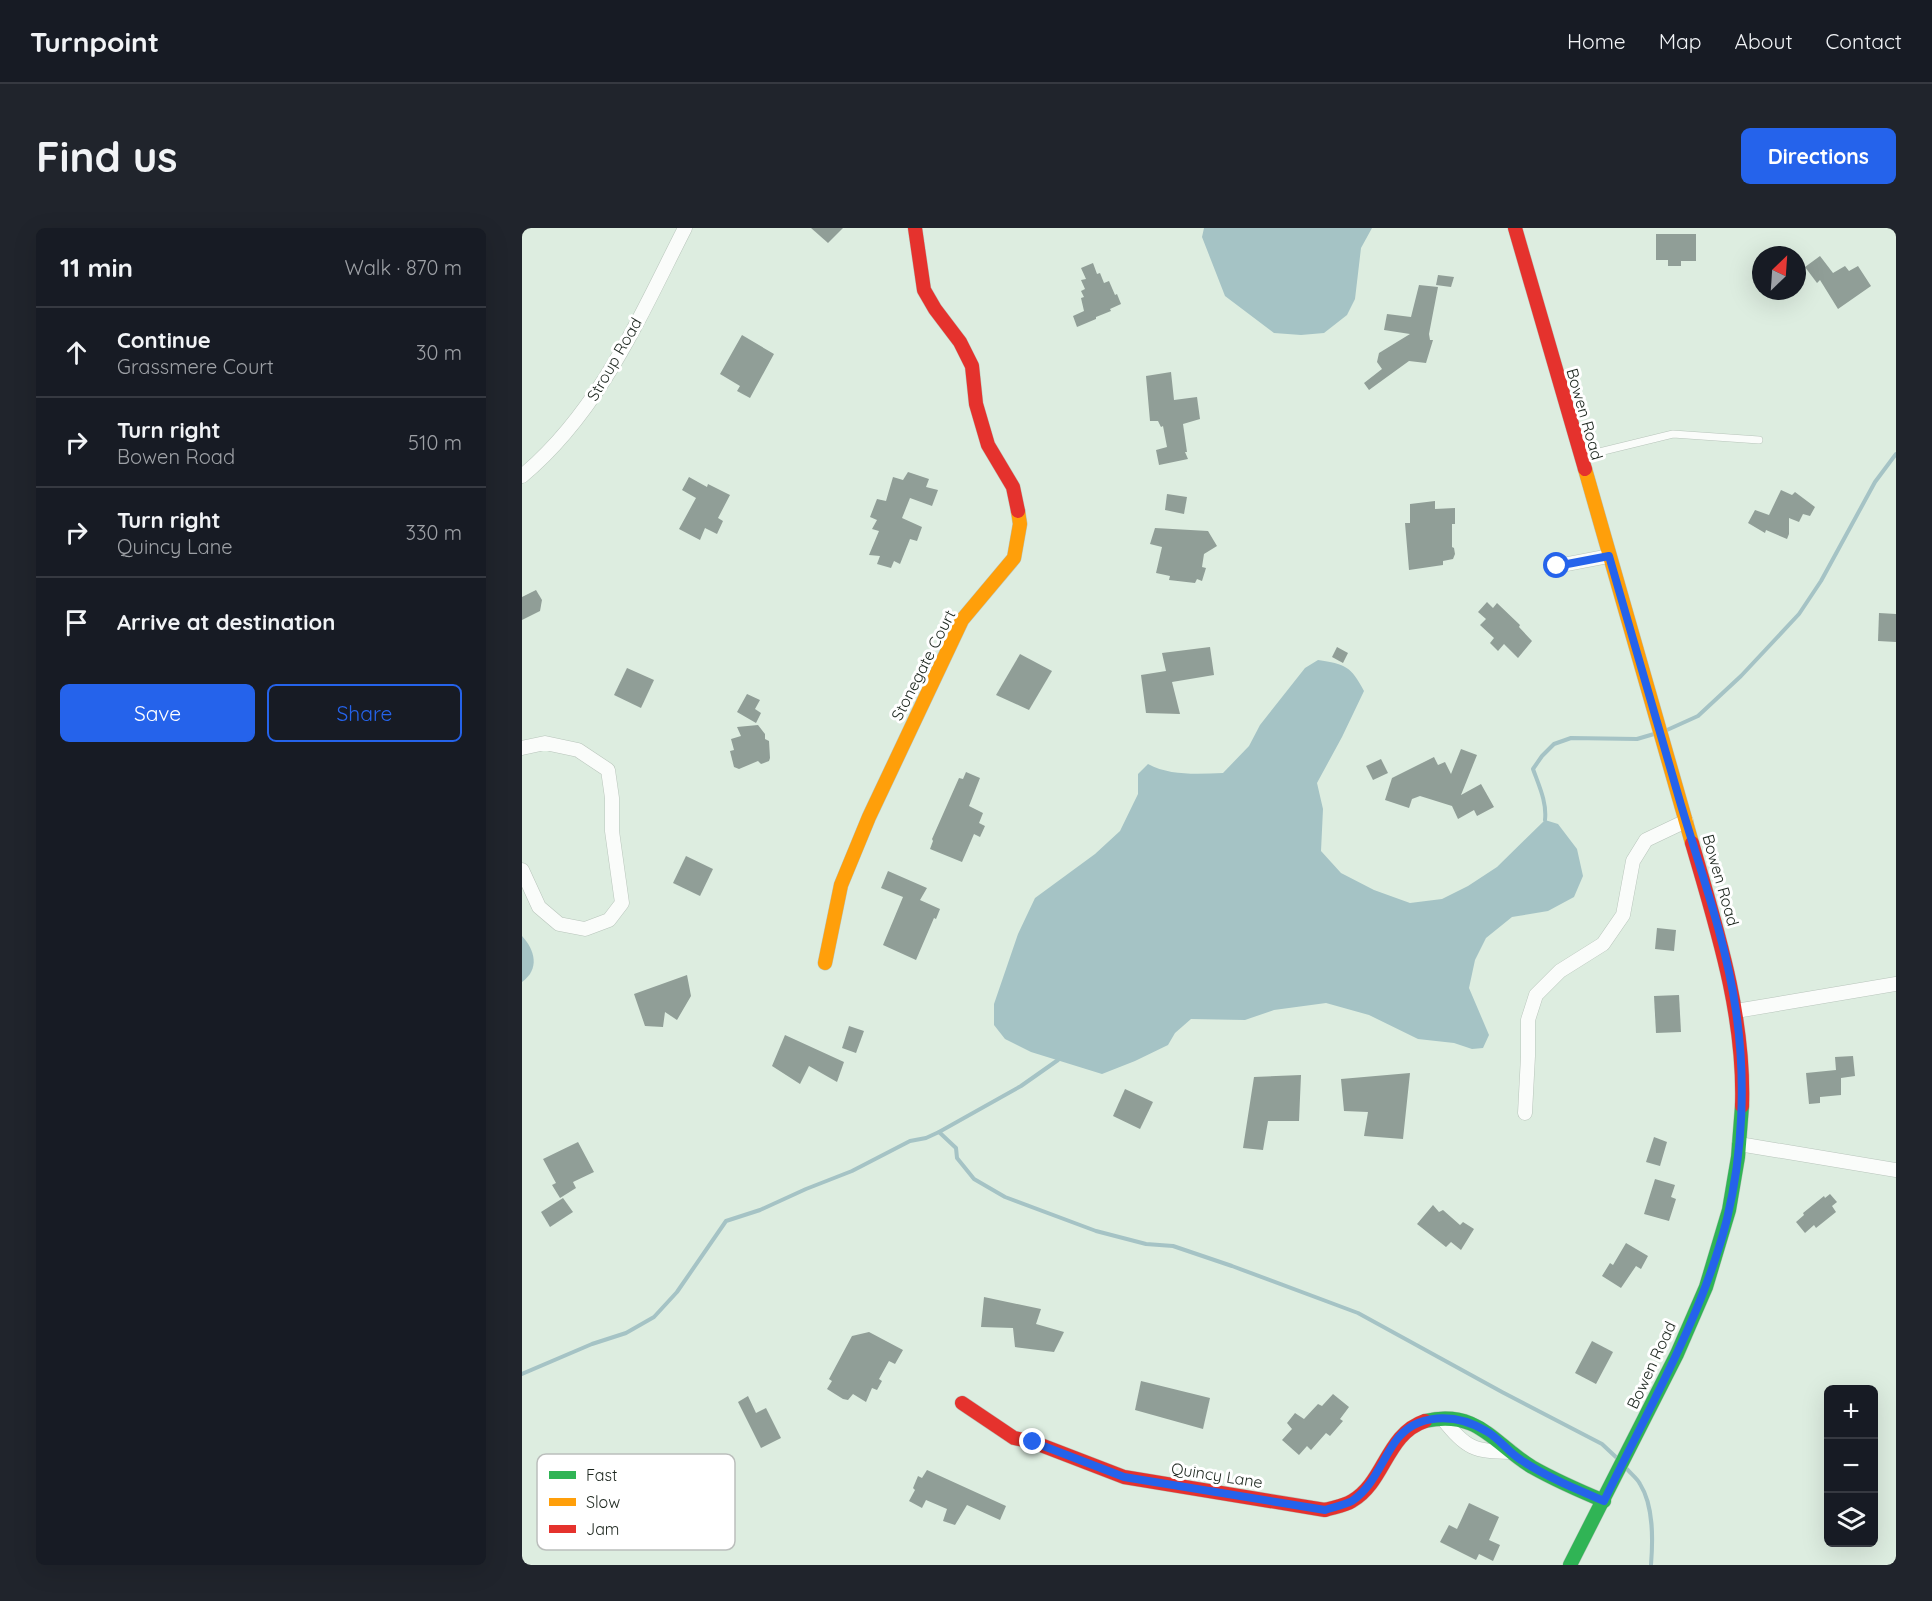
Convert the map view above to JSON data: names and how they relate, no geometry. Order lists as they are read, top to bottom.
{
  "streets": {
    "street": [
      "Stroup Road",
      "Bowen Road",
      "Stonegate Court",
      "Quincy Lane"
    ]
  },
  "crossings": [
    ["Bowen Road", "Quincy Lane"]
  ],
  "legend": ["Fast", "Slow", "Jam"],
  "north": "top right",
  "page": {
    "header": "Turnpoint",
    "nav": [
      "Home",
      "Map",
      "About",
      "Contact"
    ],
    "buttons": [
      "Directions",
      ["Save", "Share"]
    ],
    "title": "Find us",
    "heading": ["11 min", "Walk · 870 m"],
    "list": [
      ["Continue", "Grassmere Court", "30 m"],
      ["Turn right", "Bowen Road", "510 m"],
      ["Turn right", "Quincy Lane", "330 m"],
      "Arrive at destination"
    ],
    "map_buttons": ["+", "−"]
  }
}
